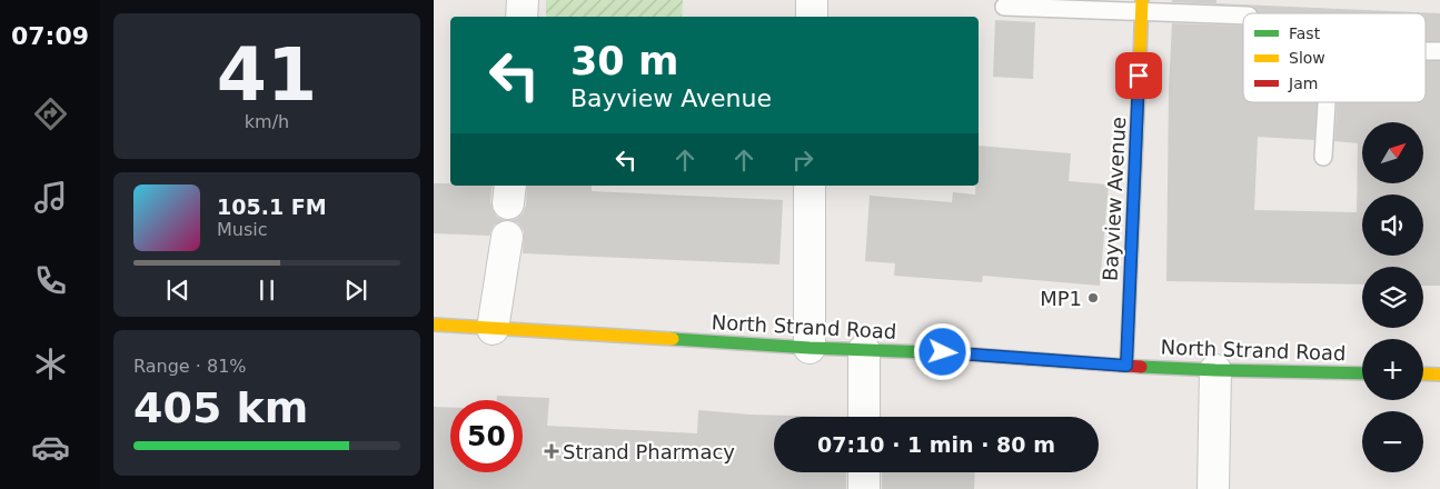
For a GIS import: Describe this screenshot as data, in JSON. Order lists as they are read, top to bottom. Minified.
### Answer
{"streets":{"main road":["Bayview Avenue","North Strand Road"]},"crossings":[["Bayview Avenue","North Strand Road"]],"places":{"other":["MP1"],"health":["Strand Pharmacy"]},"legend":["Fast","Slow","Jam"],"north":"top right","page":{"tabs":"07:09","tile":[["41","km/h"],["Range · 81%","405 km"]],"turn":["30 m","Bayview Avenue"],"map_buttons":["+","−"],"song":["105.1 FM","Music"],"limit":"50","trip":"07:10 · 1 min · 80 m"}}
